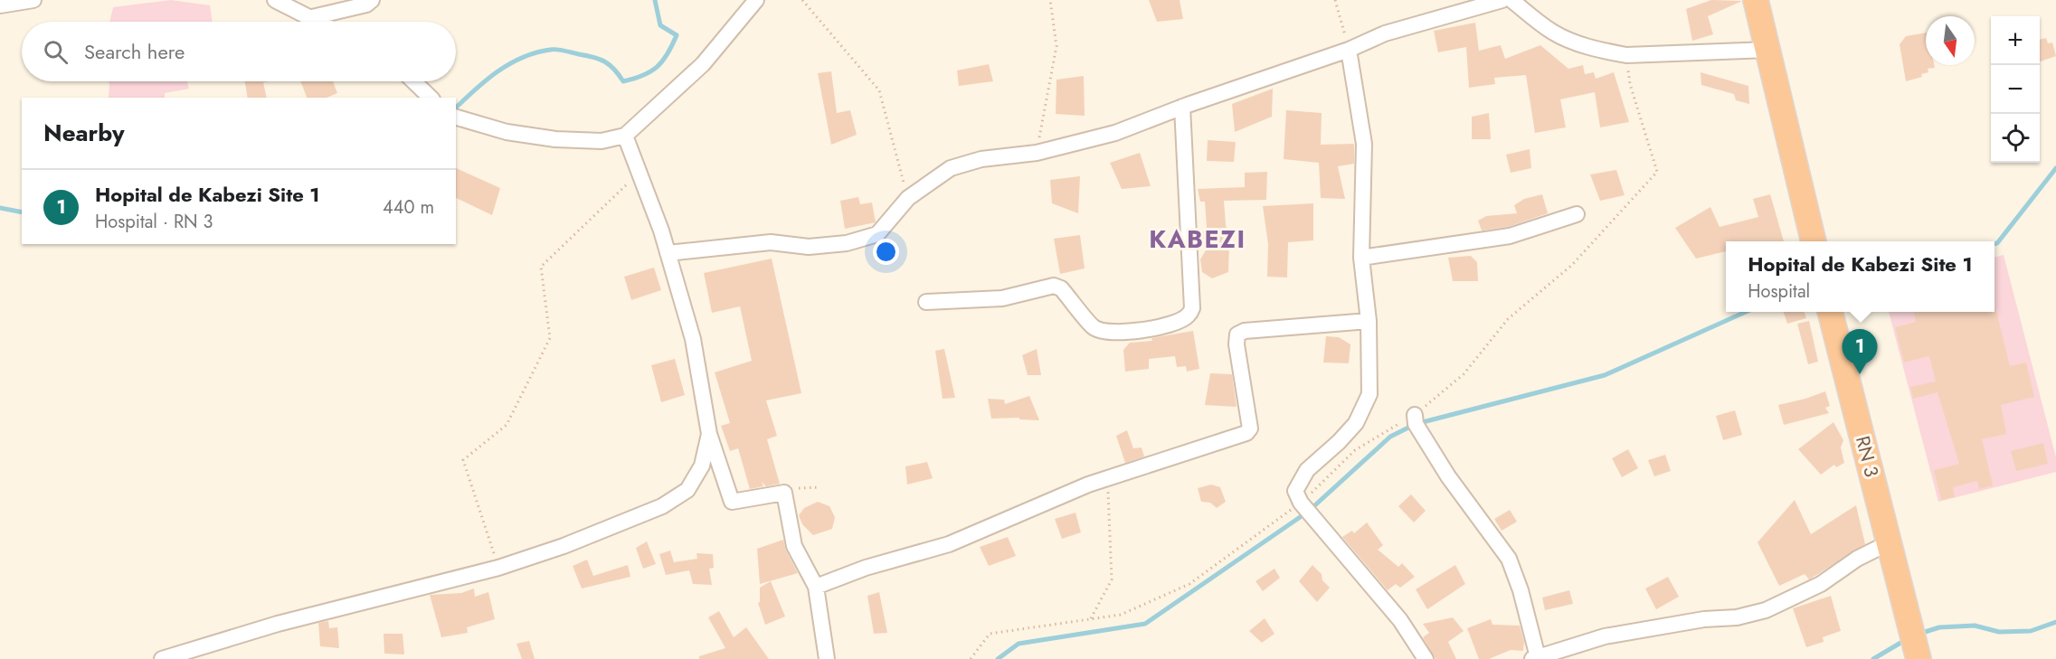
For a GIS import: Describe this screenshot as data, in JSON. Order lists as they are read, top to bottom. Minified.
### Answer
{"streets":{"highway":["RN 3"]},"districts":["KABEZI"],"north":"bottom","page":{"map_buttons":["+","−"],"search":"Search here","heading":"Nearby","list":[{"mark":"1","name":"Hopital de Kabezi Site 1","note":"Hospital · RN 3","value":"440 m"}],"popup":["Hopital de Kabezi Site 1","Hospital"],"pins":"1"}}
